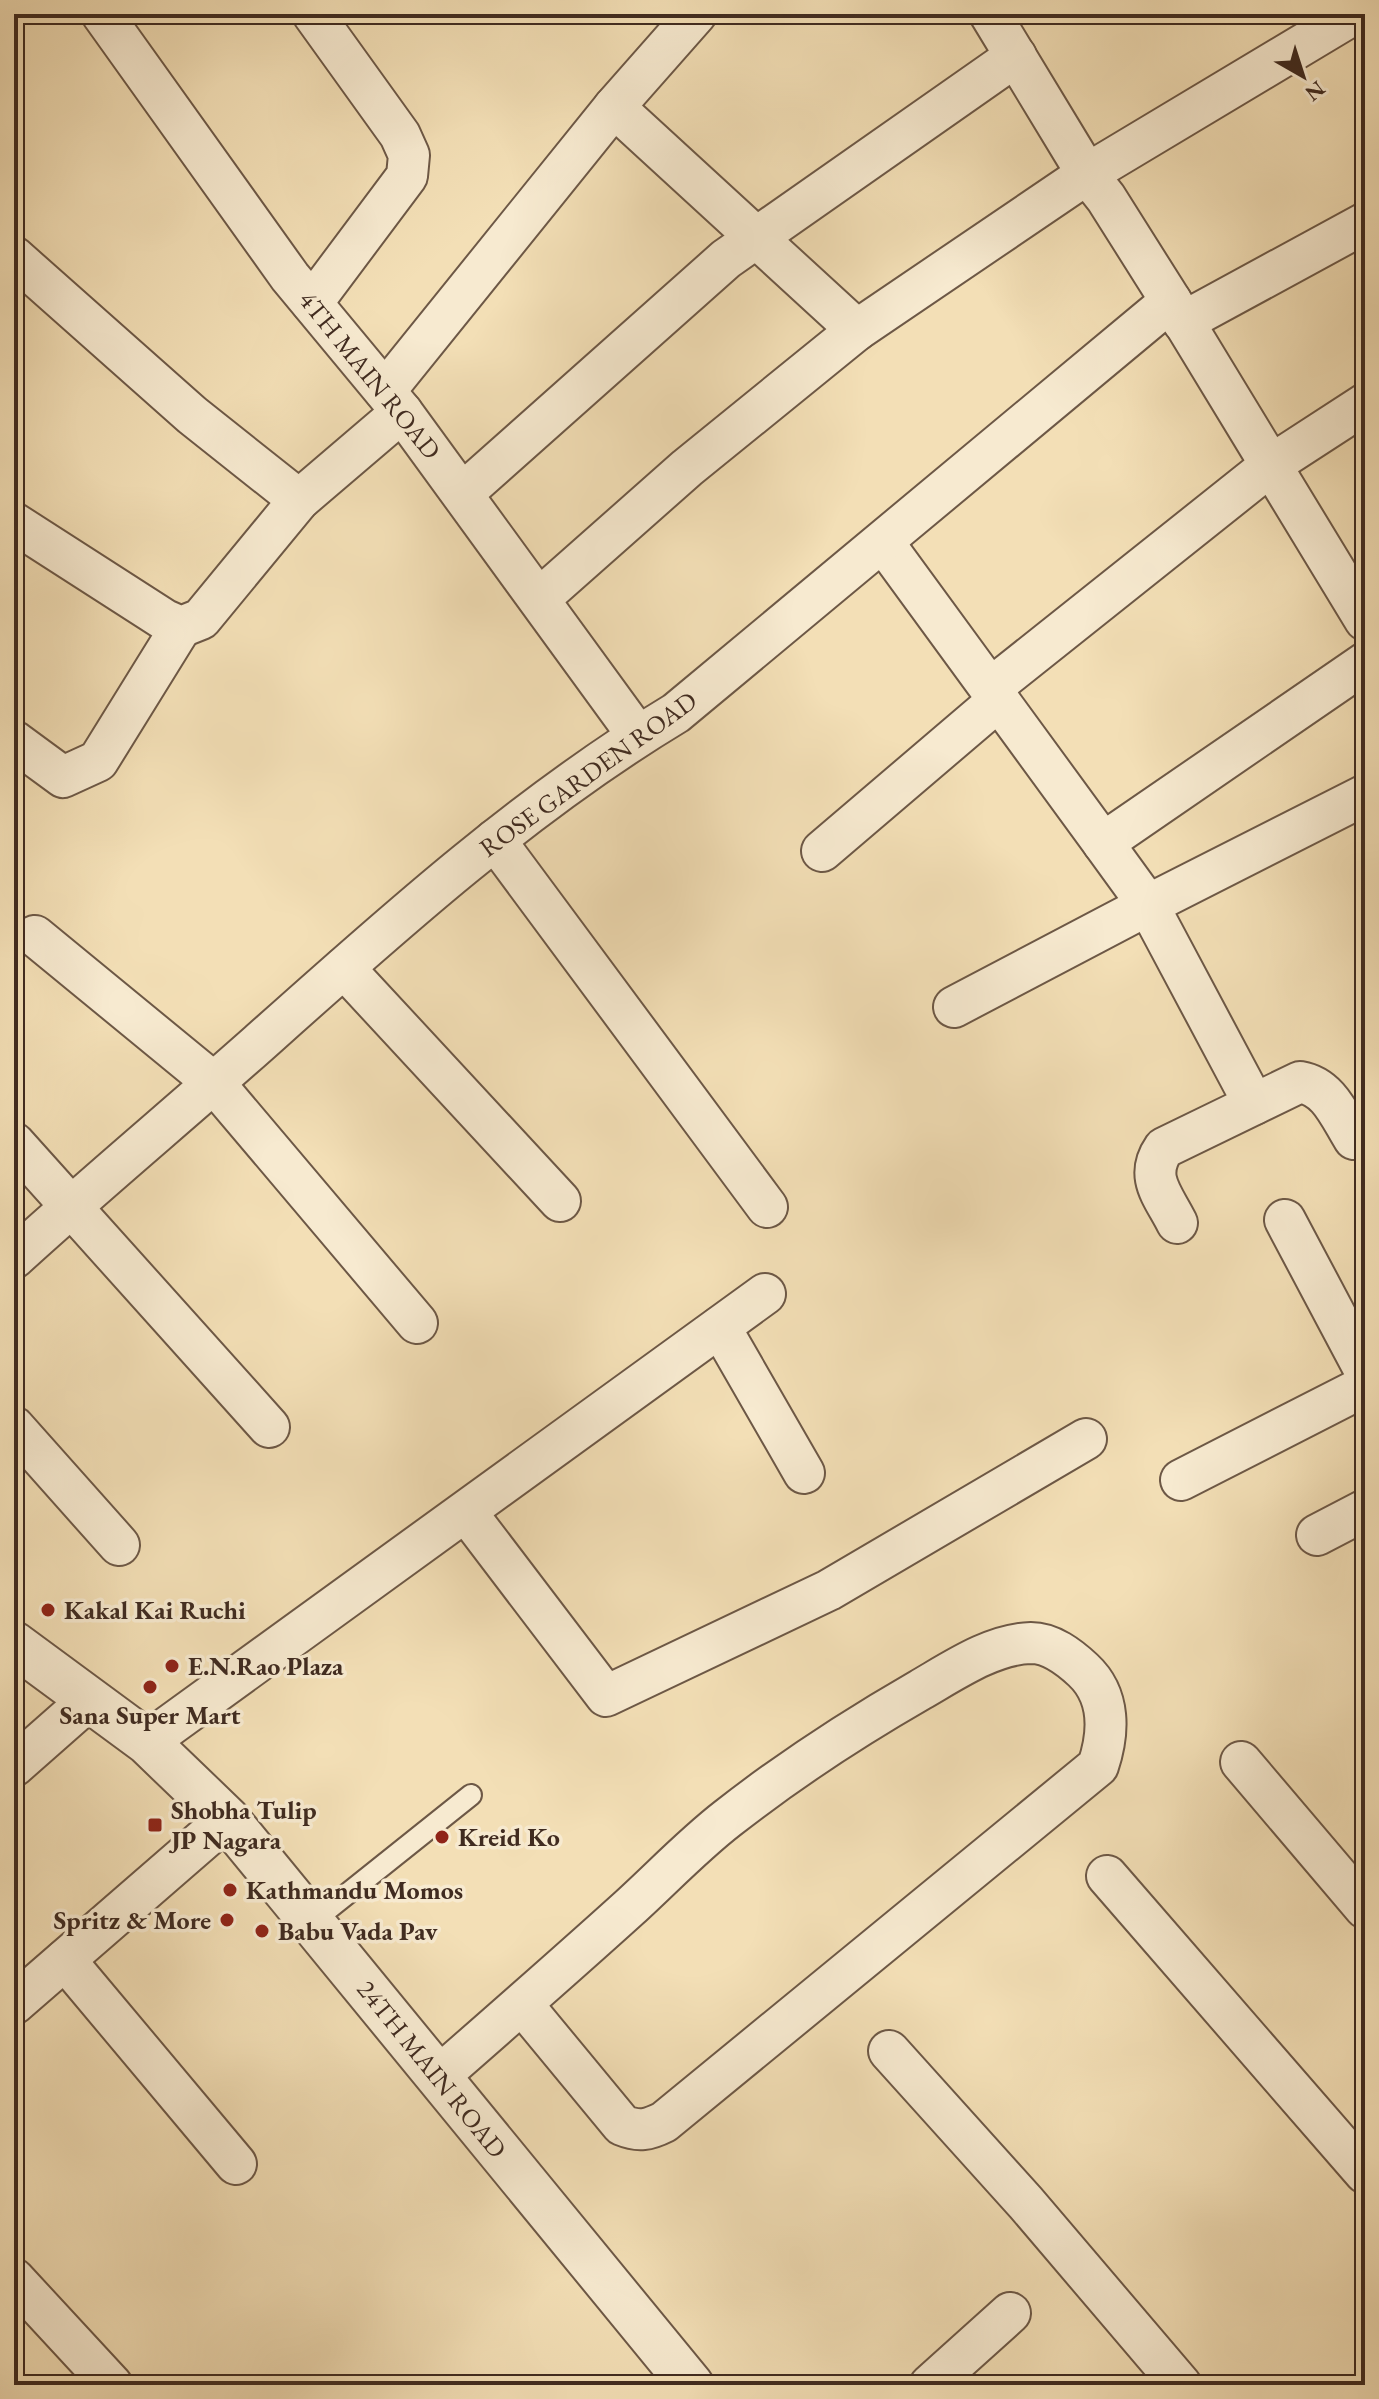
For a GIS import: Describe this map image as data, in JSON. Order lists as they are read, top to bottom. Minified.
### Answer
{"streets":{"street":["4TH MAIN ROAD","ROSE GARDEN ROAD","24TH MAIN ROAD"]},"crossings":[["4TH MAIN ROAD","ROSE GARDEN ROAD"]],"places":{"other":["Kakal Kai Ruchi","E.N.Rao Plaza","Sana Super Mart","Kreid Ko","Kathmandu Momos","Spritz & More","Babu Vada Pav"],"transit":["Shobha Tulip JP Nagara"]},"north":"bottom right"}
